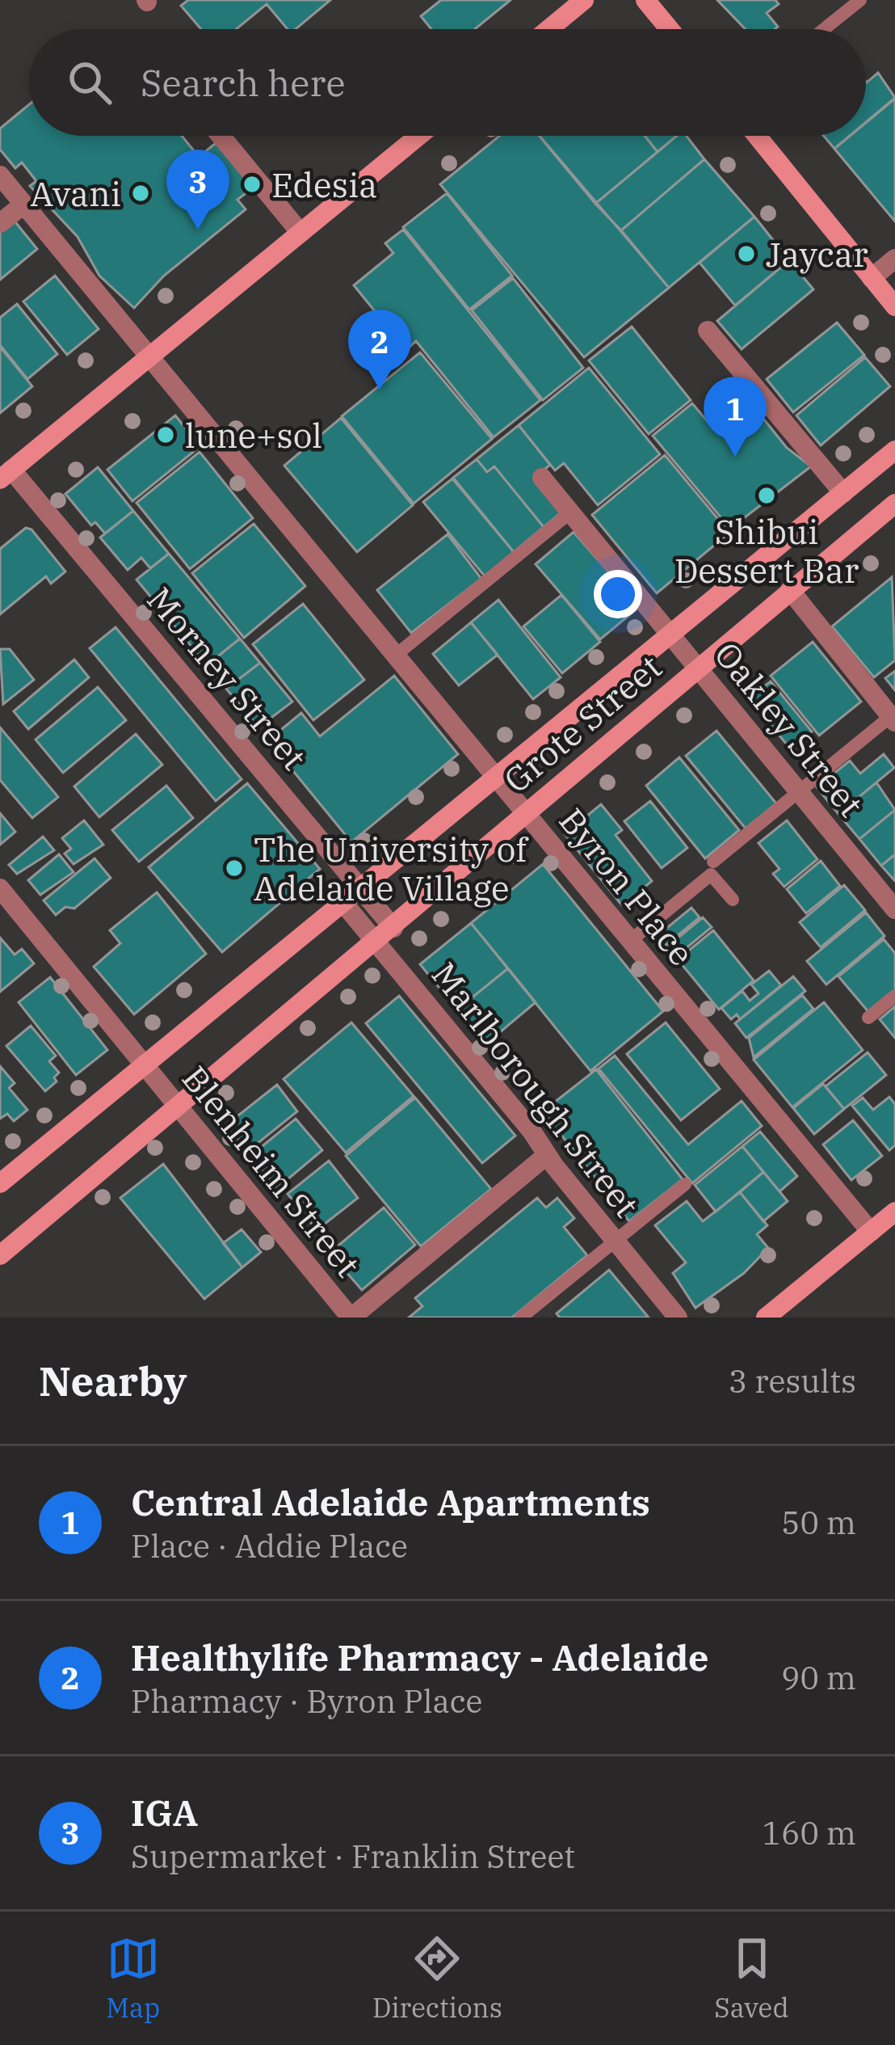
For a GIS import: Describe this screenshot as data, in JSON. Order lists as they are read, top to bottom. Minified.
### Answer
{"streets":{"main road":["Grote Street"],"street":["Morney Street","Oakley Street","Byron Place","Marlborough Street","Blenheim Street"]},"crossings":[["Morney Street","Grote Street"],["Grote Street","Oakley Street"],["Grote Street","Byron Place"],["Grote Street","Marlborough Street"],["Grote Street","Blenheim Street"]],"places":["Edesia","Avani","Jaycar","lune+sol","Shibui Dessert Bar","The University of Adelaide Village"],"page":{"search":"Search here","pins":["3","2","1"],"heading":["Nearby","3 results"],"list":[{"mark":"1","name":"Central Adelaide Apartments","note":"Place · Addie Place","value":"50 m"},{"mark":"2","name":"Healthylife Pharmacy - Adelaide","note":"Pharmacy · Byron Place","value":"90 m"},{"mark":"3","name":"IGA","note":"Supermarket · Franklin Street","value":"160 m"}],"nav":["Map","Directions","Saved"]}}
